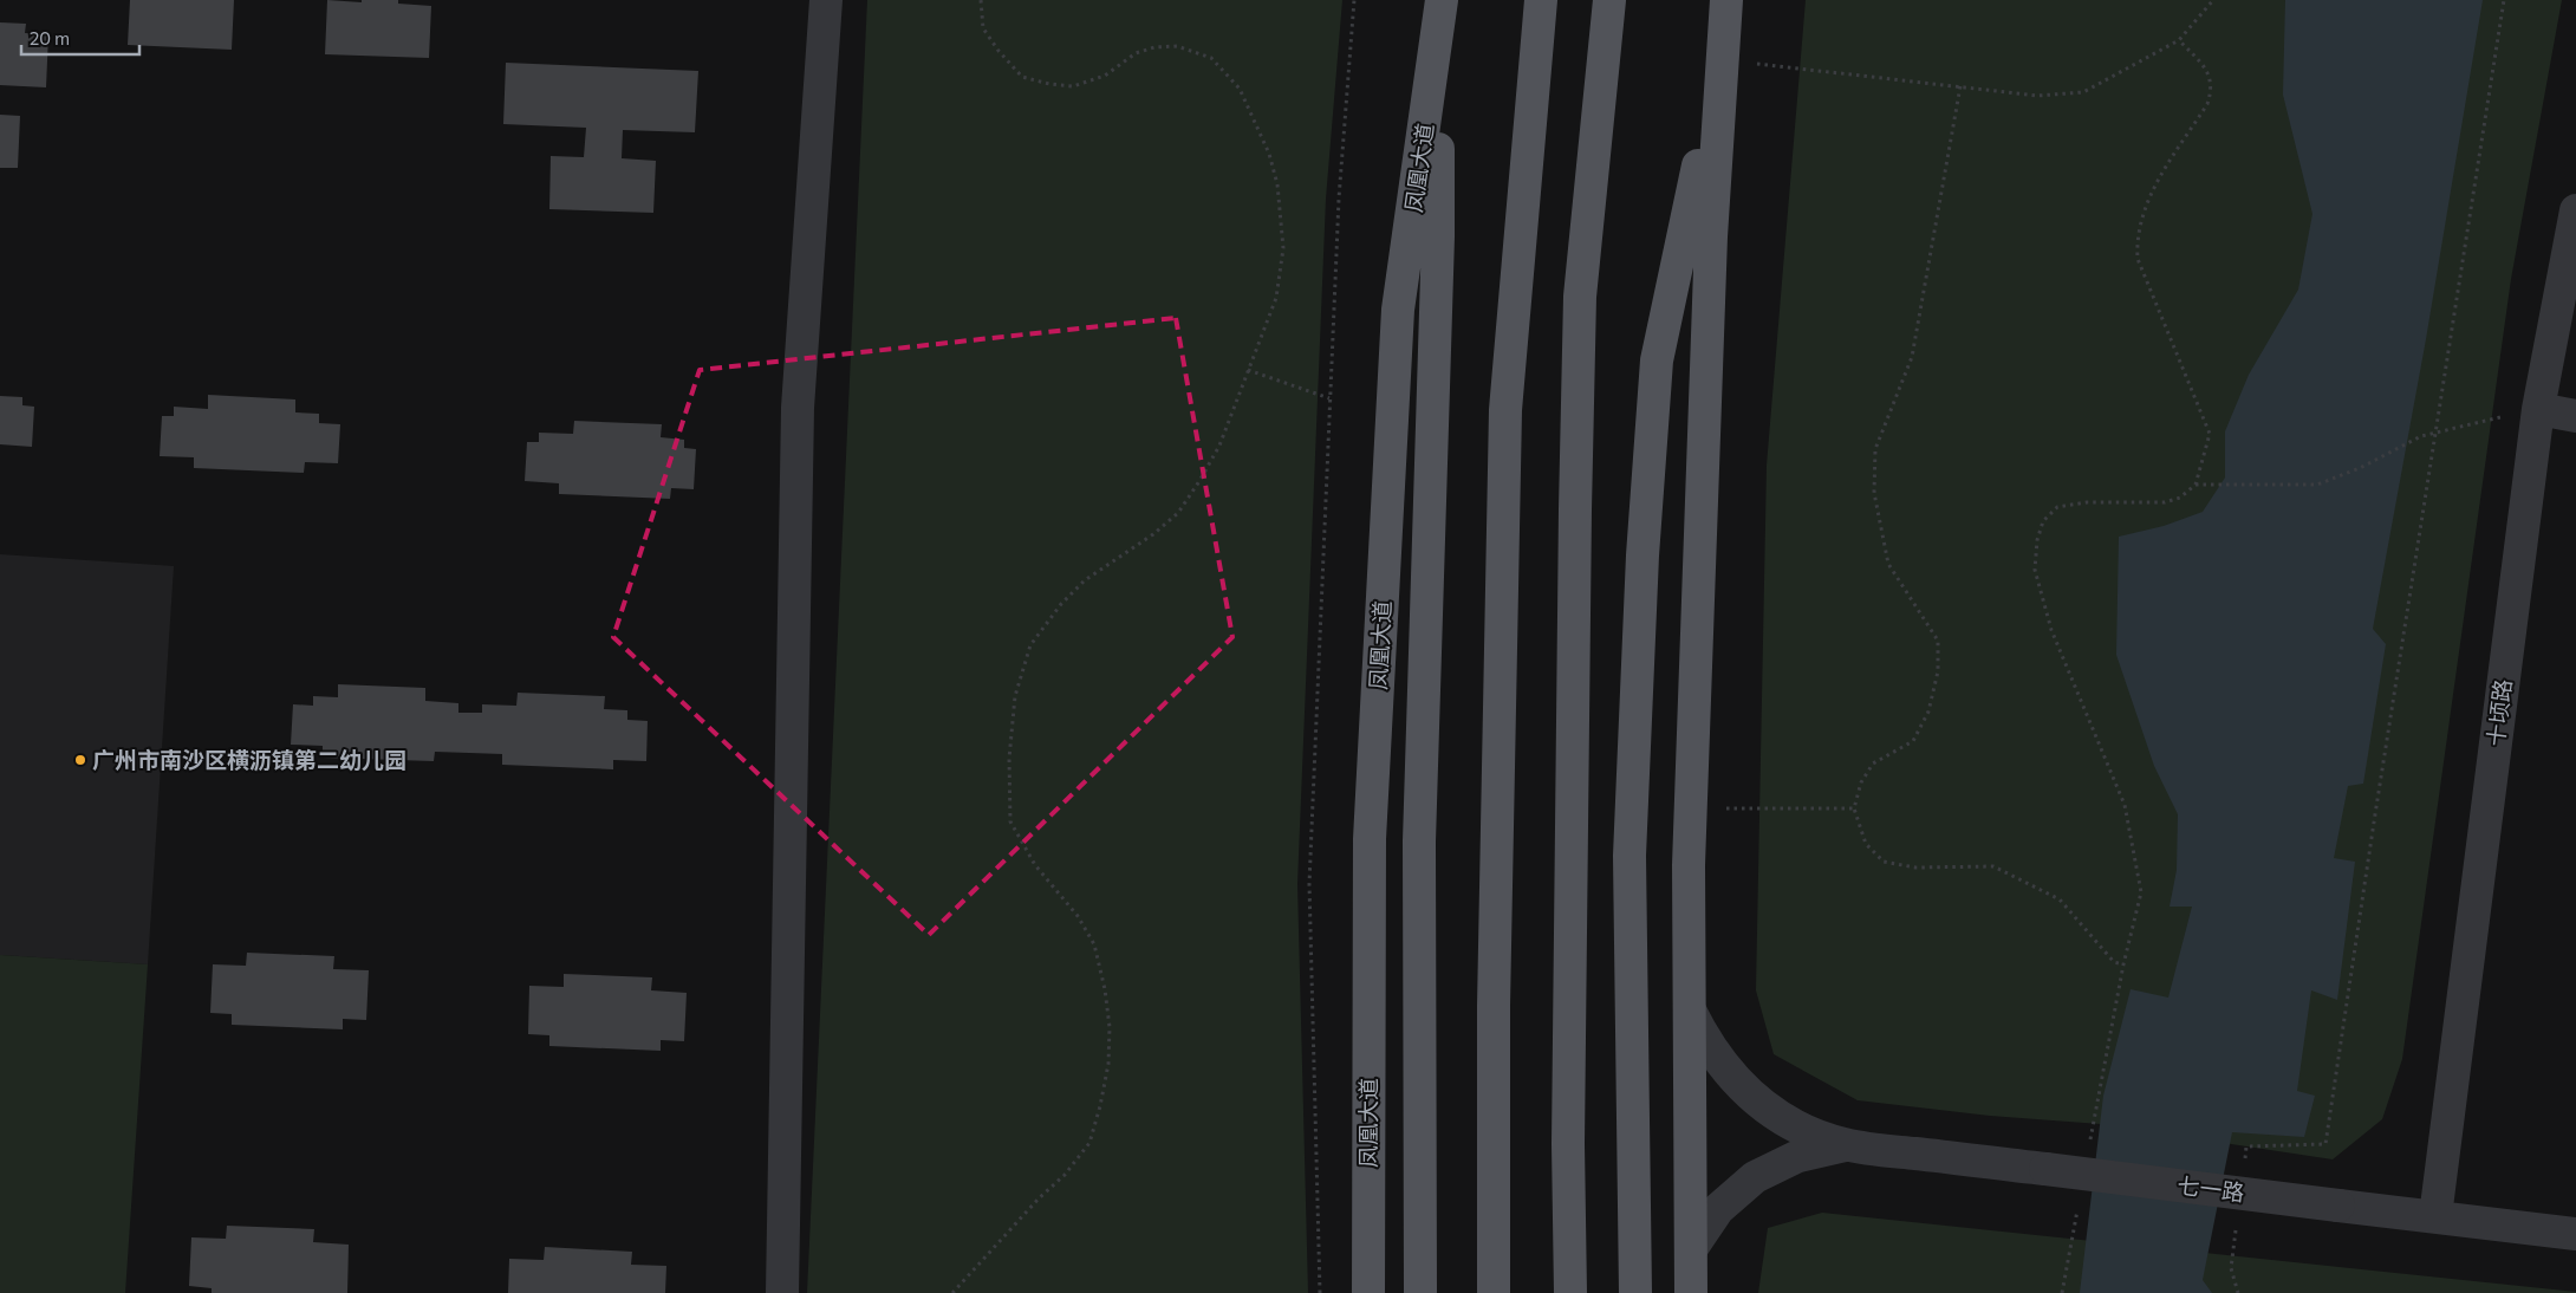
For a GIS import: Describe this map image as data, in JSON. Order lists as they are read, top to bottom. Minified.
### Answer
{"streets":{"main road":["凤凰大道"],"street":["十顷路","七一路"]},"crossings":[["十顷路","七一路"]],"places":["广州市南沙区横沥镇第二幼儿园"],"scale_bar":"20 m"}
